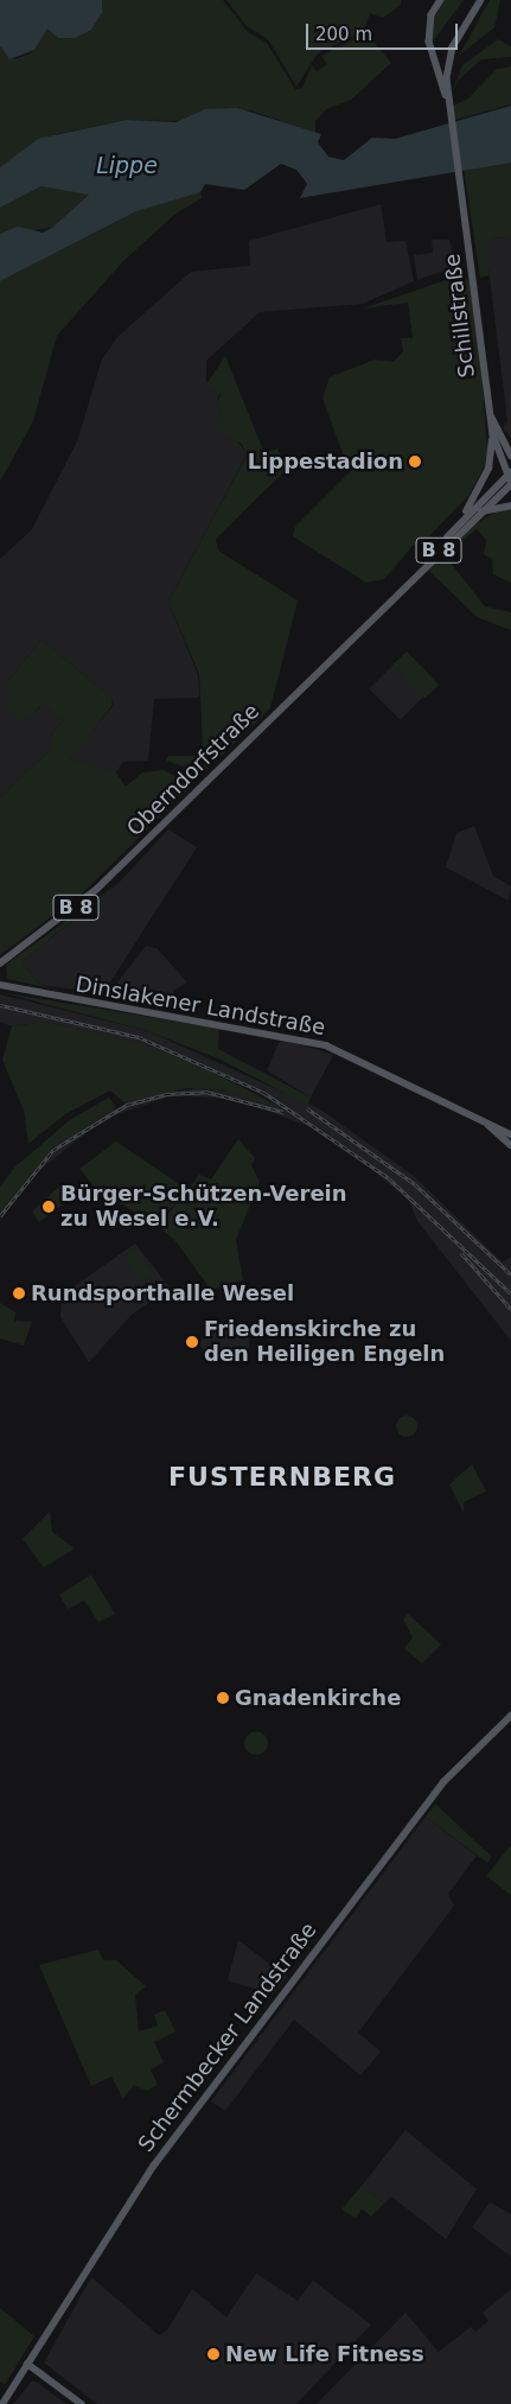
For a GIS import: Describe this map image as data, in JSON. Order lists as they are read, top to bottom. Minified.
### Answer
{"streets":{"main road":["Schillstraße","B 8","Oberndorfstraße","Dinslakener Landstraße","Schermbecker Landstraße"]},"crossings":[["Schillstraße","B 8"],["Schillstraße","Oberndorfstraße"],["B 8","Oberndorfstraße"]],"districts":["FUSTERNBERG"],"water":["Lippe"],"places":["Lippestadion","Bürger-Schützen-Verein zu Wesel e.V.","Rundsporthalle Wesel","Friedenskirche zu den Heiligen Engeln","Gnadenkirche","New Life Fitness"],"scale_bar":"200 m"}
